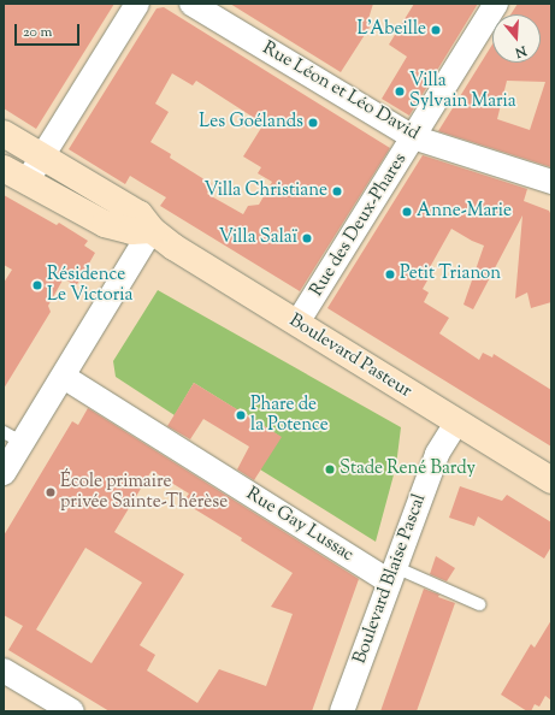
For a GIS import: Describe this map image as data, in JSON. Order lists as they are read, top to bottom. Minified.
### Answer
{"streets":{"street":["Rue Léon et Léo David","Rue des Deux-Phares","Boulevard Pasteur","Rue Gay Lussac","Boulevard Blaise Pascal"]},"crossings":[["Rue Léon et Léo David","Rue des Deux-Phares"],["Rue des Deux-Phares","Boulevard Pasteur"],["Boulevard Pasteur","Boulevard Blaise Pascal"],["Rue Gay Lussac","Boulevard Blaise Pascal"]],"places":["L'Abeille","Villa Sylvain Maria","Les Goélands","Villa Christiane","Anne-Marie","Villa Salaï","Petit Trianon","Résidence Le Victoria","Phare de la Potence","Stade René Bardy","École primaire privée Sainte-Thérèse"],"scale_bar":"20 m","north":"bottom"}
